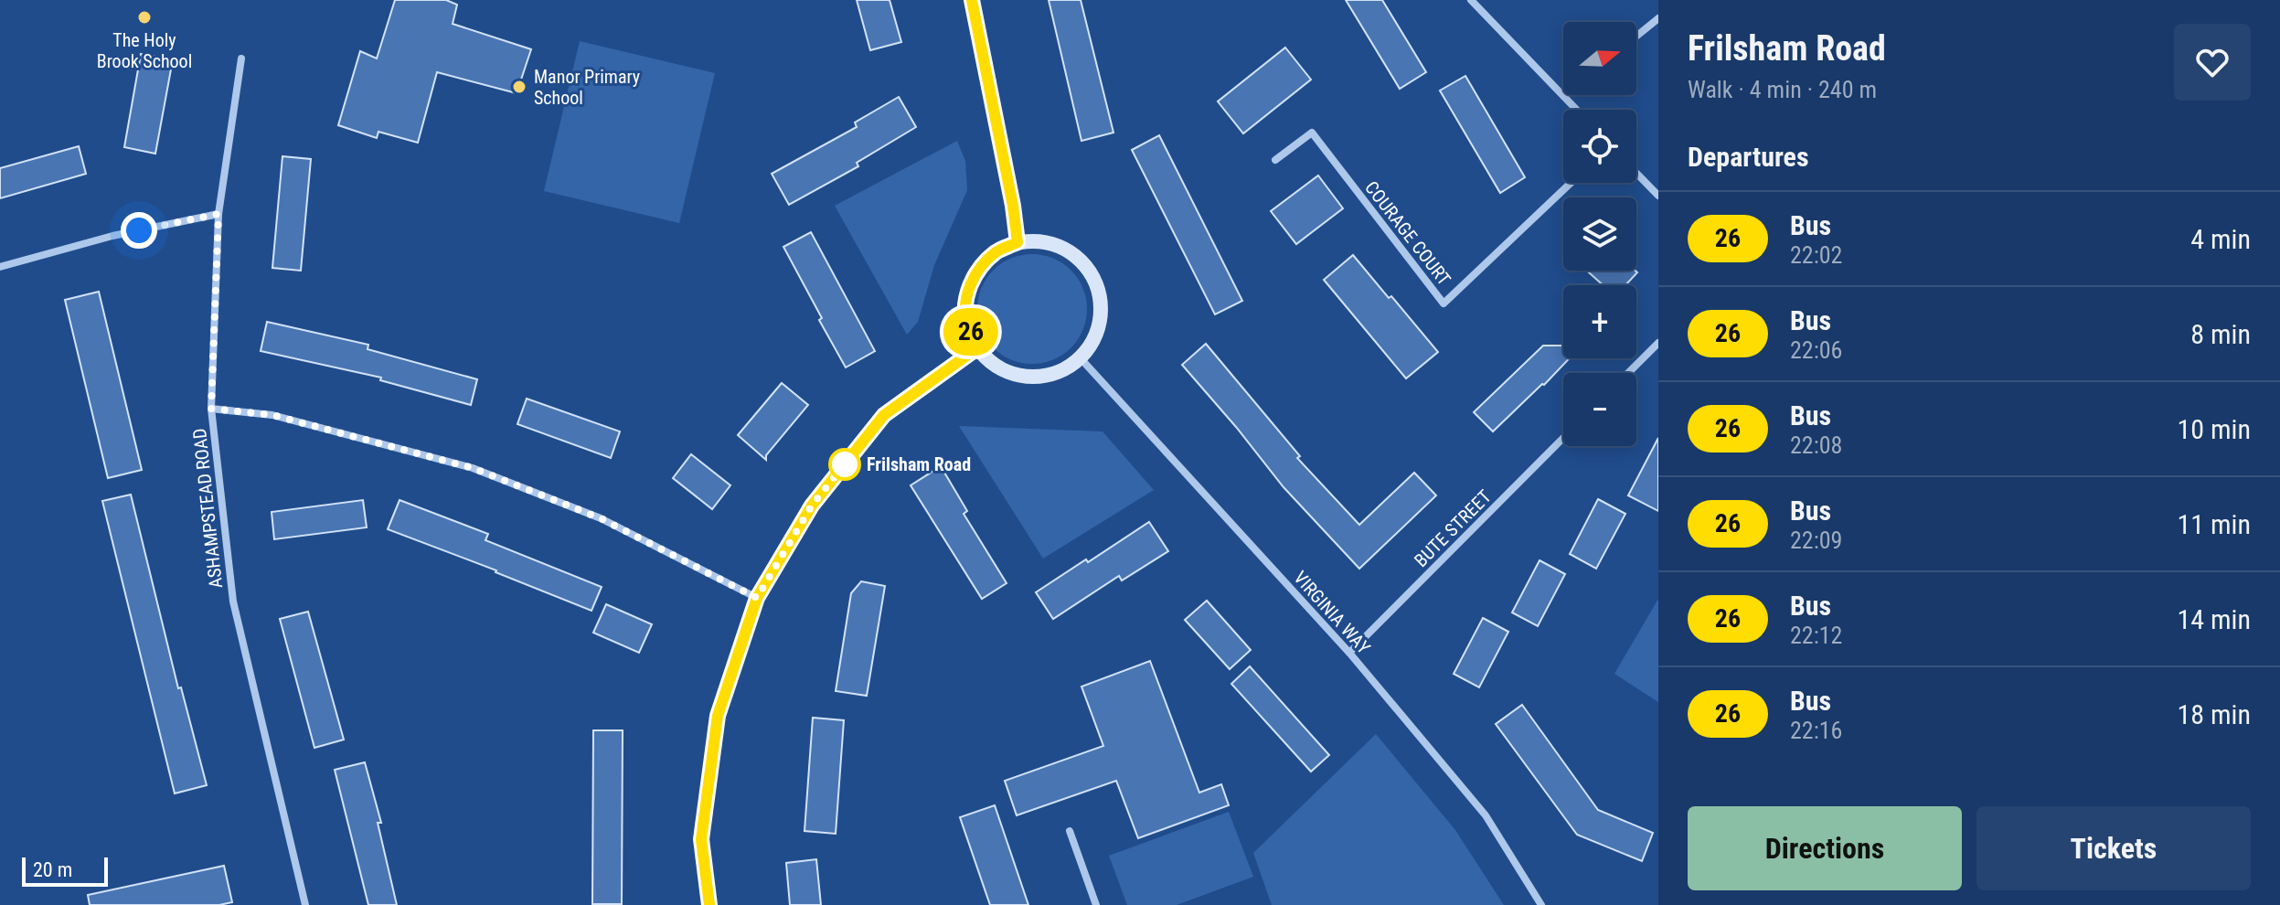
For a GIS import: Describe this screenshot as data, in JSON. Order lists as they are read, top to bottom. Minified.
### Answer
{"streets":{"street":["COURAGE COURT","ASHAMPSTEAD ROAD","BUTE STREET","VIRGINIA WAY"]},"crossings":[["BUTE STREET","VIRGINIA WAY"]],"places":["The Holy Brook School","Manor Primary School","Frilsham Road"],"lines":["bus line 26"],"scale_bar":"20 m","north":"right","page":{"on_map":"26","heading":[["Frilsham Road","Walk · 4 min · 240 m"],"Departures"],"map_buttons":["+","−"],"list":[{"mark":"26","name":"Bus","note":"22:02","value":"4 min"},{"mark":"26","name":"Bus","note":"22:06","value":"8 min"},{"mark":"26","name":"Bus","note":"22:08","value":"10 min"},{"mark":"26","name":"Bus","note":"22:09","value":"11 min"},{"mark":"26","name":"Bus","note":"22:12","value":"14 min"},{"mark":"26","name":"Bus","note":"22:16","value":"18 min"}],"buttons":["Directions","Tickets"],"scale":"20 m"}}
